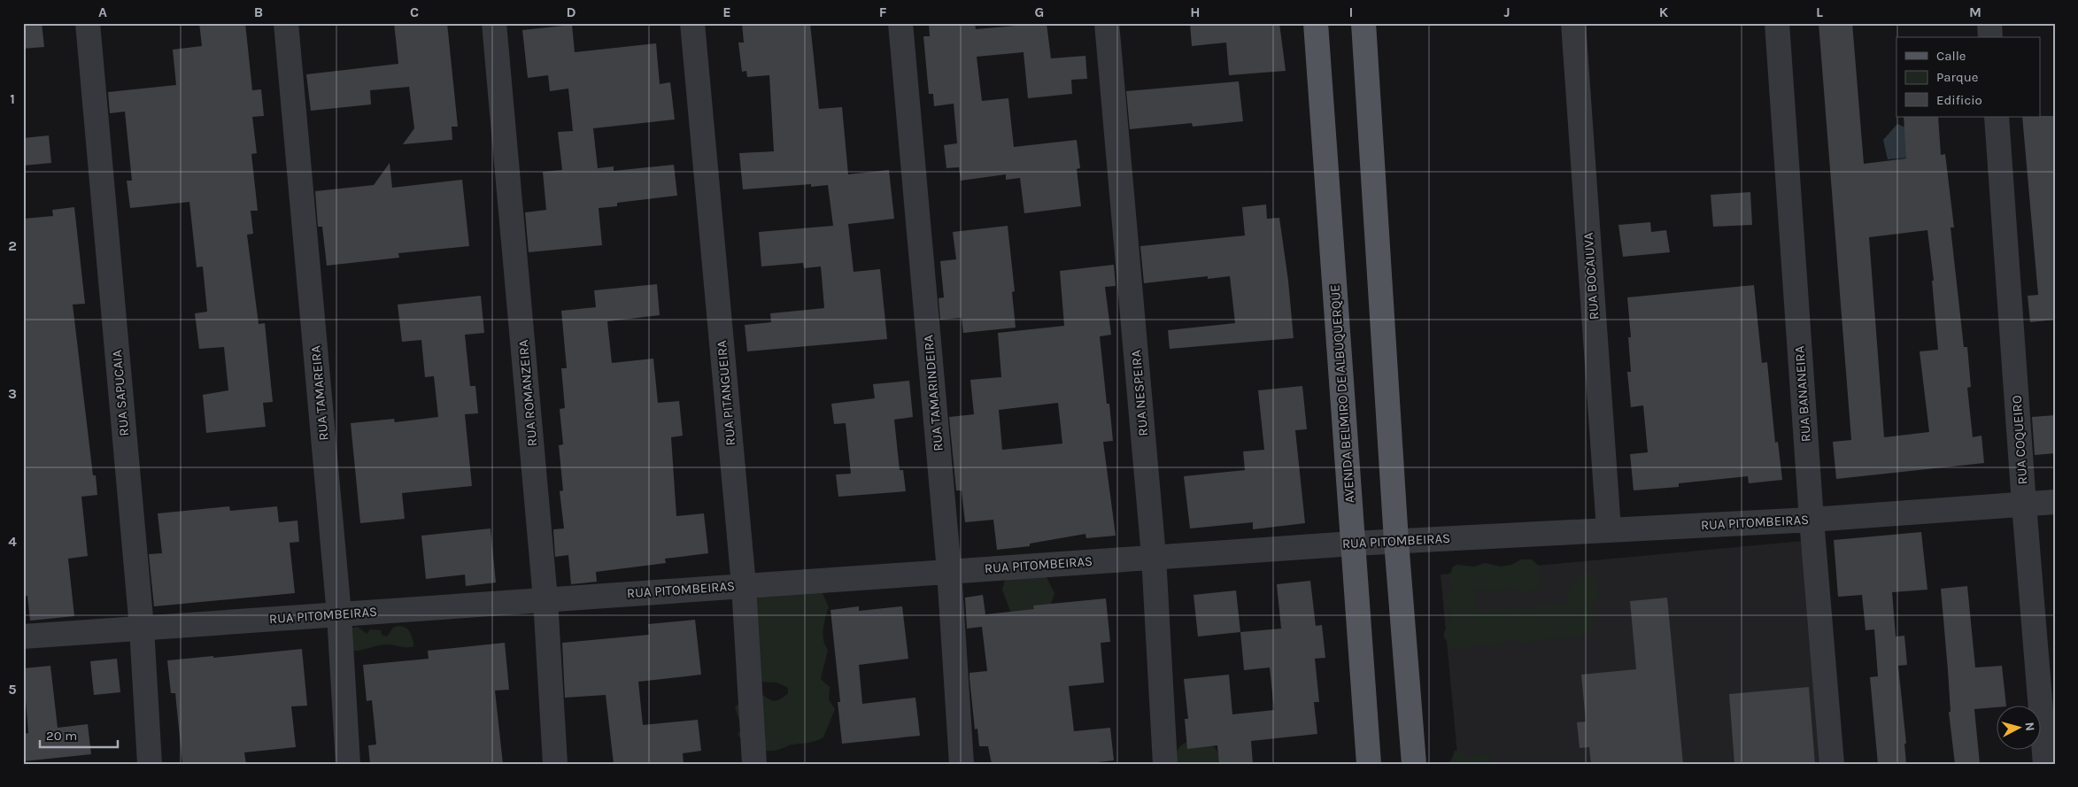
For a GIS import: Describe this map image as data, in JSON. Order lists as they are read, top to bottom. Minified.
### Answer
{"streets":{"main road":["AVENIDA BELMIRO DE ALBUQUERQUE"],"street":["RUA BOCAIUVA","RUA SAPUCAIA","RUA TAMAREIRA","RUA ROMANZEIRA","RUA PITANGUEIRA","RUA TAMARINDEIRA","RUA NESPEIRA","RUA BANANEIRA","RUA COQUEIRO","RUA PITOMBEIRAS"]},"crossings":[["RUA BOCAIUVA","RUA PITOMBEIRAS"],["RUA SAPUCAIA","RUA PITOMBEIRAS"],["RUA TAMAREIRA","RUA PITOMBEIRAS"],["RUA ROMANZEIRA","RUA PITOMBEIRAS"],["RUA PITANGUEIRA","RUA PITOMBEIRAS"],["RUA TAMARINDEIRA","RUA PITOMBEIRAS"],["RUA NESPEIRA","RUA PITOMBEIRAS"],["AVENIDA BELMIRO DE ALBUQUERQUE","RUA PITOMBEIRAS"],["RUA BANANEIRA","RUA PITOMBEIRAS"],["RUA COQUEIRO","RUA PITOMBEIRAS"]],"legend":["Calle","Parque","Edificio"],"scale_bar":"20 m","north":"right","grid":{"columns":["A","B","C","D","E","F","G","H","I","J","K","L","M"],"rows":["1","2","3","4","5"]}}
